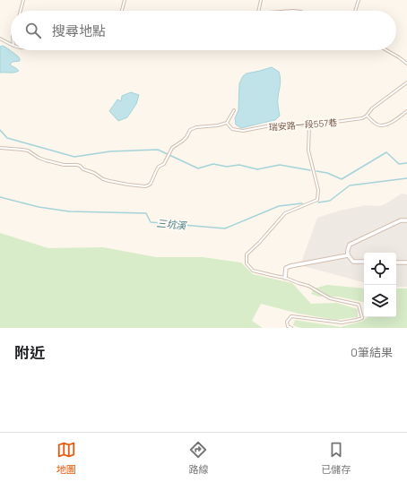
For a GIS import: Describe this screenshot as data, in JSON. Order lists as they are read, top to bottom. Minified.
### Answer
{"streets":{"lane":["瑞安路一段557巷"]},"water":["三坑溪"],"page":{"search":"搜尋地點","heading":["附近","0筆結果"],"nav":["地圖","路線","已儲存"]}}
